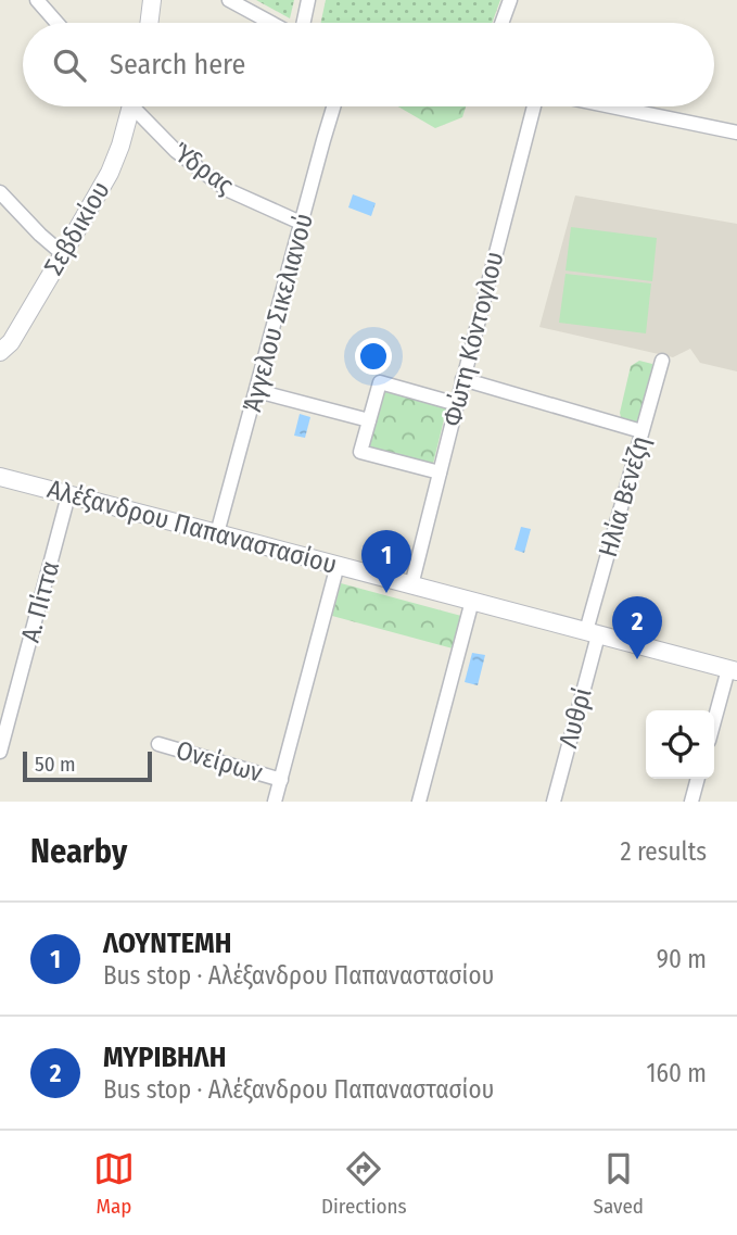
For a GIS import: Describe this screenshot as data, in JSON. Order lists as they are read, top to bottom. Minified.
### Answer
{"streets":{"street":["Ύδρας","Σεβδικίου","Άγγελου Σικελιανού","Φώτη Κόντογλου","Ηλία Βενέζη","Αλέξανδρου Παπαναστασίου","Α. Πίττα","Λυθρί","Ονείρων"]},"crossings":[["Ύδρας","Άγγελου Σικελιανού"],["Άγγελου Σικελιανού","Αλέξανδρου Παπαναστασίου"],["Φώτη Κόντογλου","Αλέξανδρου Παπαναστασίου"],["Ηλία Βενέζη","Αλέξανδρου Παπαναστασίου"],["Ηλία Βενέζη","Λυθρί"],["Αλέξανδρου Παπαναστασίου","Α. Πίττα"],["Αλέξανδρου Παπαναστασίου","Λυθρί"]],"scale_bar":"50 m","page":{"search":"Search here","pins":["1","2"],"scale":"50 m","heading":["Nearby","2 results"],"list":[{"mark":"1","name":"ΛΟΥΝΤΕΜΗ","note":"Bus stop · Αλέξανδρου Παπαναστασίου","value":"90 m"},{"mark":"2","name":"ΜΥΡΙΒΗΛΗ","note":"Bus stop · Αλέξανδρου Παπαναστασίου","value":"160 m"}],"nav":["Map","Directions","Saved"]}}
